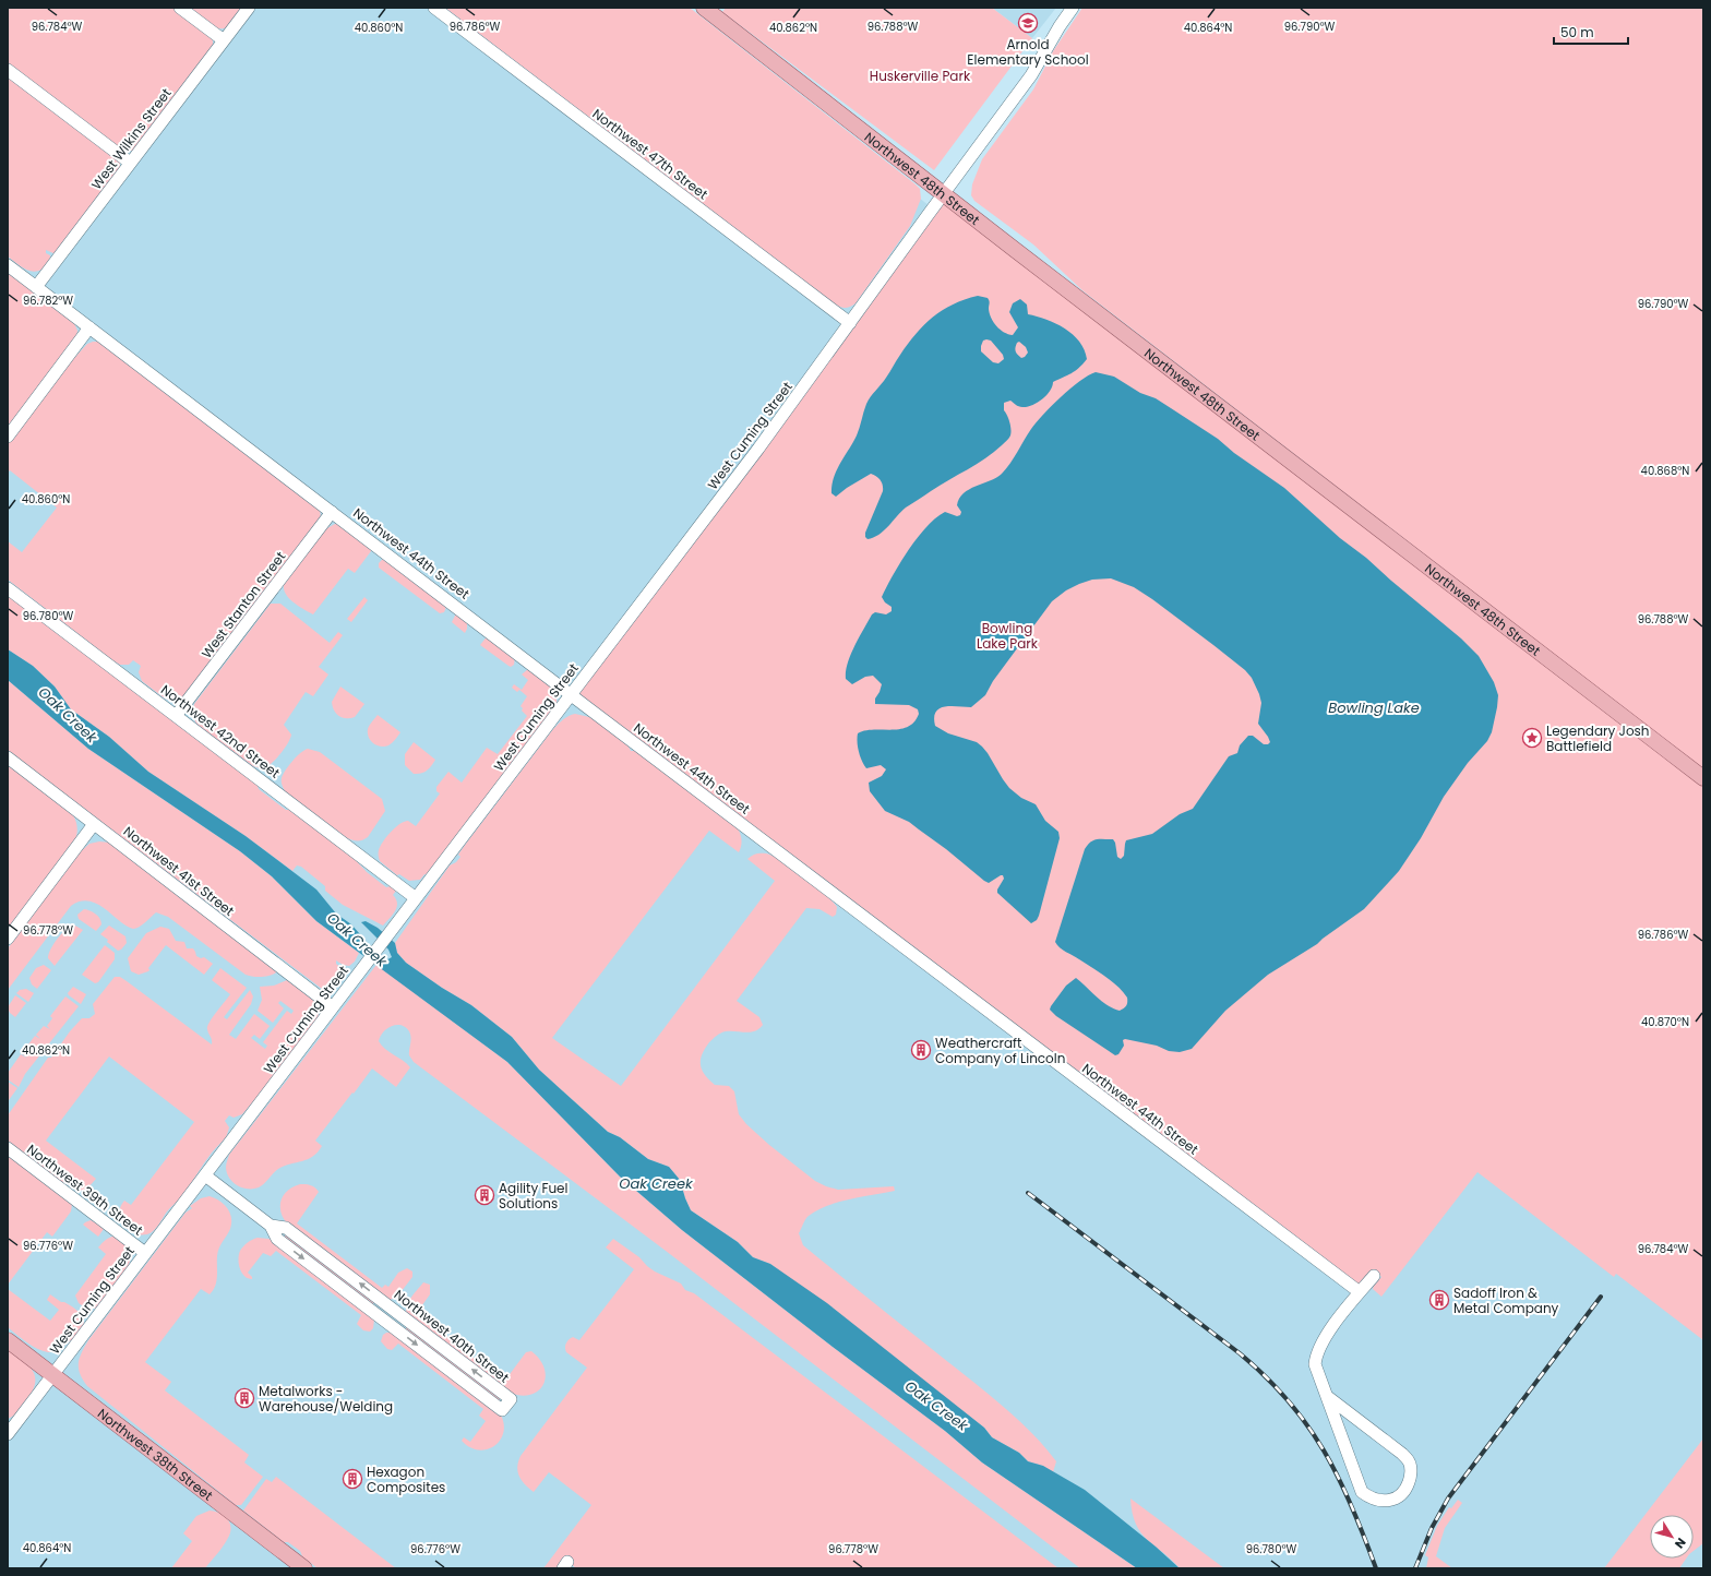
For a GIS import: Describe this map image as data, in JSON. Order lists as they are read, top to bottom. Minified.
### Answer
{"streets":{"main road":["Northwest 48th Street","Northwest 38th Street"],"street":["West Wilkins Street","Northwest 47th Street","West Cuming Street","Northwest 44th Street","West Stanton Street","Northwest 42nd Street","Northwest 41st Street","Northwest 39th Street","Northwest 40th Street"]},"crossings":[["West Wilkins Street","Northwest 44th Street"],["Northwest 47th Street","West Cuming Street"],["Northwest 48th Street","West Cuming Street"],["West Cuming Street","Northwest 44th Street"],["West Cuming Street","Northwest 42nd Street"],["West Cuming Street","Northwest 41st Street"],["West Cuming Street","Northwest 39th Street"],["West Cuming Street","Northwest 40th Street"],["West Cuming Street","Northwest 38th Street"],["Northwest 44th Street","West Stanton Street"],["West Stanton Street","Northwest 42nd Street"]],"water":["Bowling Lake","Oak Creek"],"parks":["Huskerville Park","Bowling Lake Park"],"places":{"school or university":["Arnold Elementary School"],"place":["Legendary Josh Battlefield"],"building":["Weathercraft Company of Lincoln","Agility Fuel Solutions","Sadoff Iron & Metal Company","Metalworks - Warehouse/Welding","Hexagon Composites"]},"scale_bar":"50 m","north":"bottom right","coordinates":["96.784°W","96.786°W","96.788°W","96.790°W","40.860°N","40.862°N","40.864°N","96.782°W","40.868°N","96.780°W","96.778°W","40.870°N","96.776°W"]}
